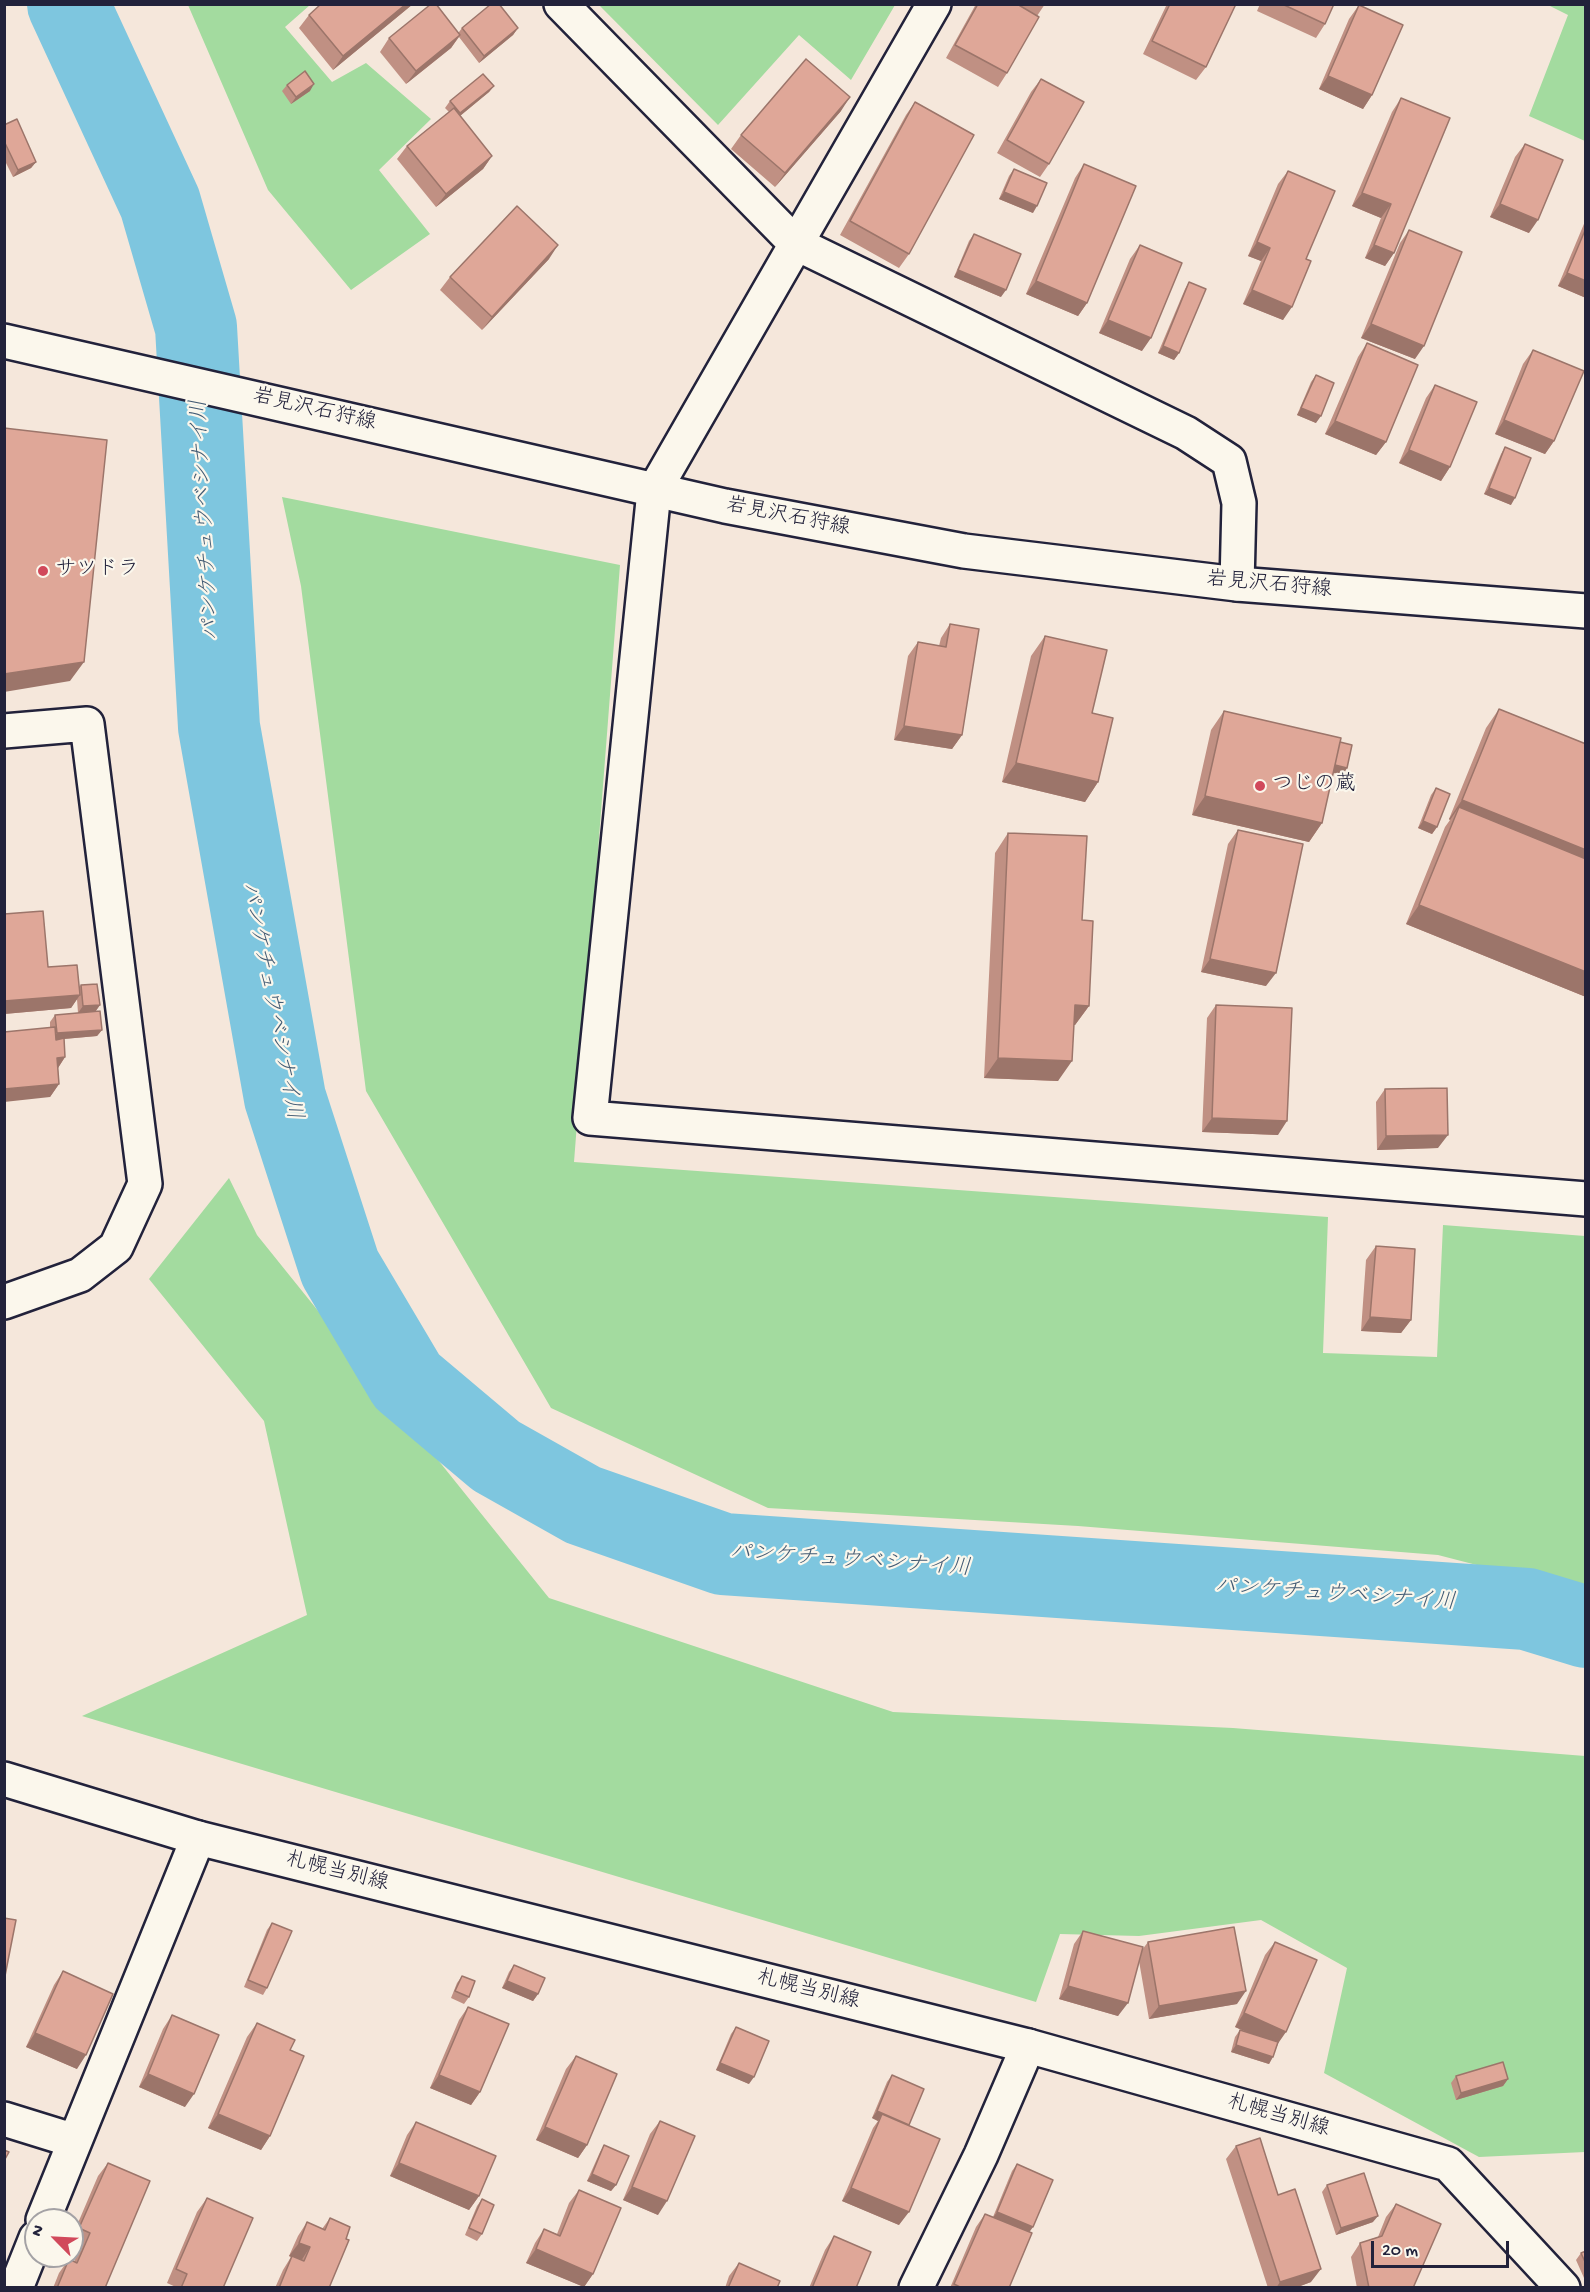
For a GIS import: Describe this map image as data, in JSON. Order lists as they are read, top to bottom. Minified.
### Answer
{"streets":{"street":["岩見沢石狩線","札幌当別線"]},"water":["パンケチュウベシナイ川"],"places":["サツドラ","つじの蔵"],"scale_bar":"20 m","north":"top left"}
